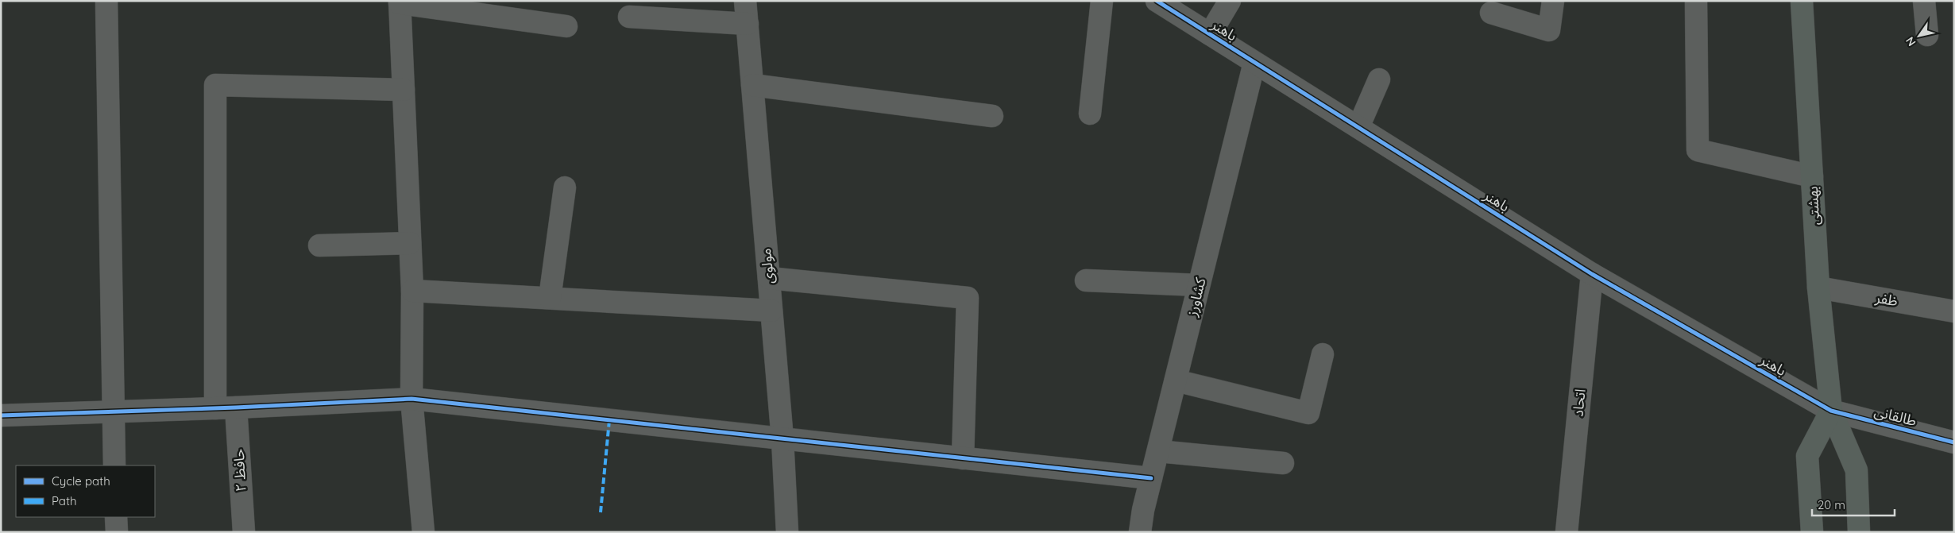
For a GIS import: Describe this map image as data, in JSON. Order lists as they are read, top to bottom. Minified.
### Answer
{"streets":{"main road":["بهشتی"],"street":["باهنر","مولوی","کشاورز","ظفر","اتحاد","طالقانی","حافظ ۲"]},"crossings":[["باهنر","بهشتی"],["باهنر","کشاورز"],["باهنر","اتحاد"],["باهنر","طالقانی"],["بهشتی","ظفر"],["بهشتی","طالقانی"]],"legend":["Cycle path","Path"],"scale_bar":"20 m","north":"bottom left"}
